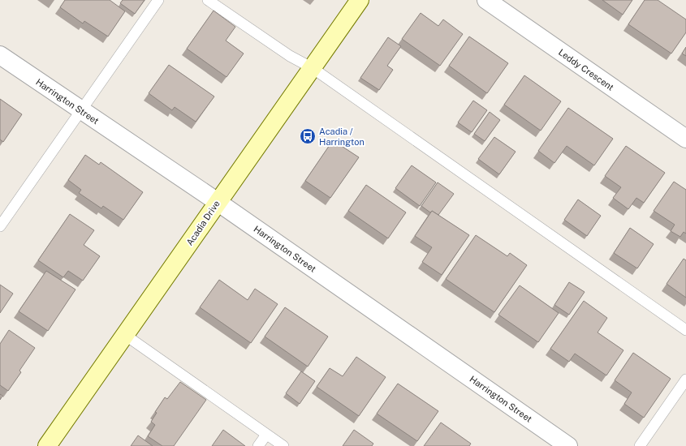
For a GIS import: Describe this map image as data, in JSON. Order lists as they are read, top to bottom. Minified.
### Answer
{"streets":{"street":["Leddy Crescent","Harrington Street","Acadia Drive"]},"crossings":[["Harrington Street","Acadia Drive"]],"places":{"bus stop":["Acadia / Harrington"]}}
